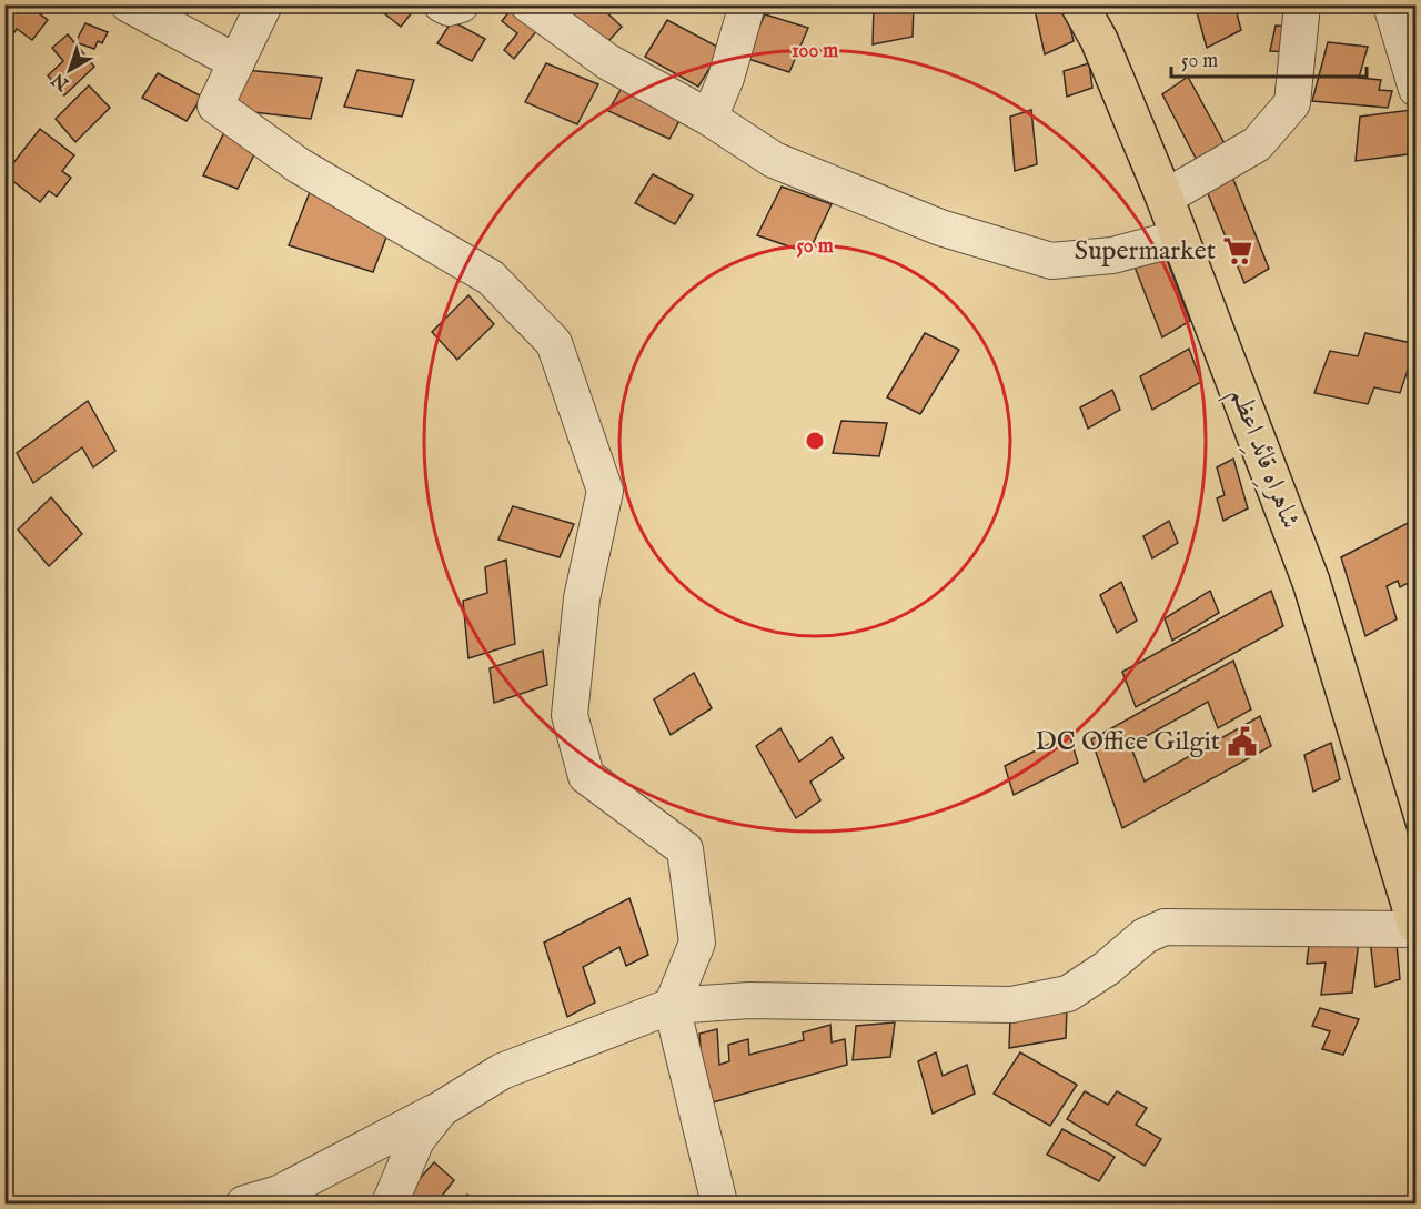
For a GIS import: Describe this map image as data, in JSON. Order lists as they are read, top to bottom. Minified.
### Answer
{"streets":{"highway":["شاہراہِ قائدِ اعظم"]},"places":{"supermarket":["Supermarket"],"public building":["DC Office Gilgit"]},"scale_bar":"50 m","north":"bottom left","rings":["100 m","50 m"]}
